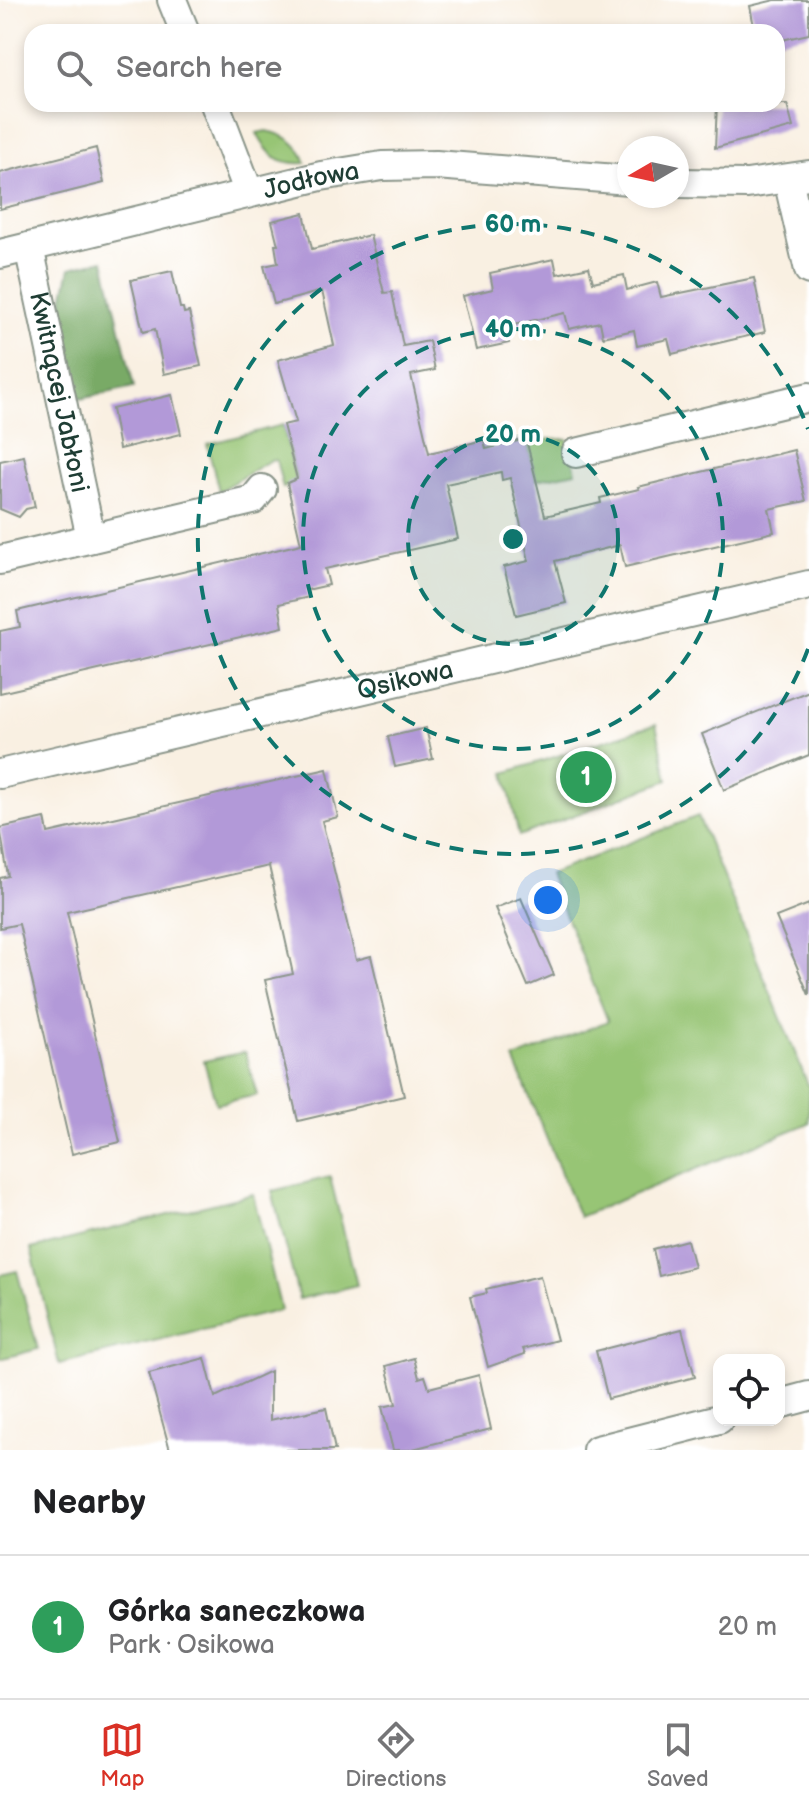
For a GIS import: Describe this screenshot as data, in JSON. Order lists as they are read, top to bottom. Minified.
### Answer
{"streets":{"street":["Jodłowa","Kwitnącej Jabłoni","Osikowa"]},"crossings":[["Jodłowa","Kwitnącej Jabłoni"]],"north":"left","page":{"search":"Search here","pins":"1","heading":"Nearby","list":[{"mark":"1","name":"Górka saneczkowa","note":"Park · Osikowa","value":"20 m"}],"nav":["Map","Directions","Saved"]},"rings":["60 m","40 m","20 m"]}
